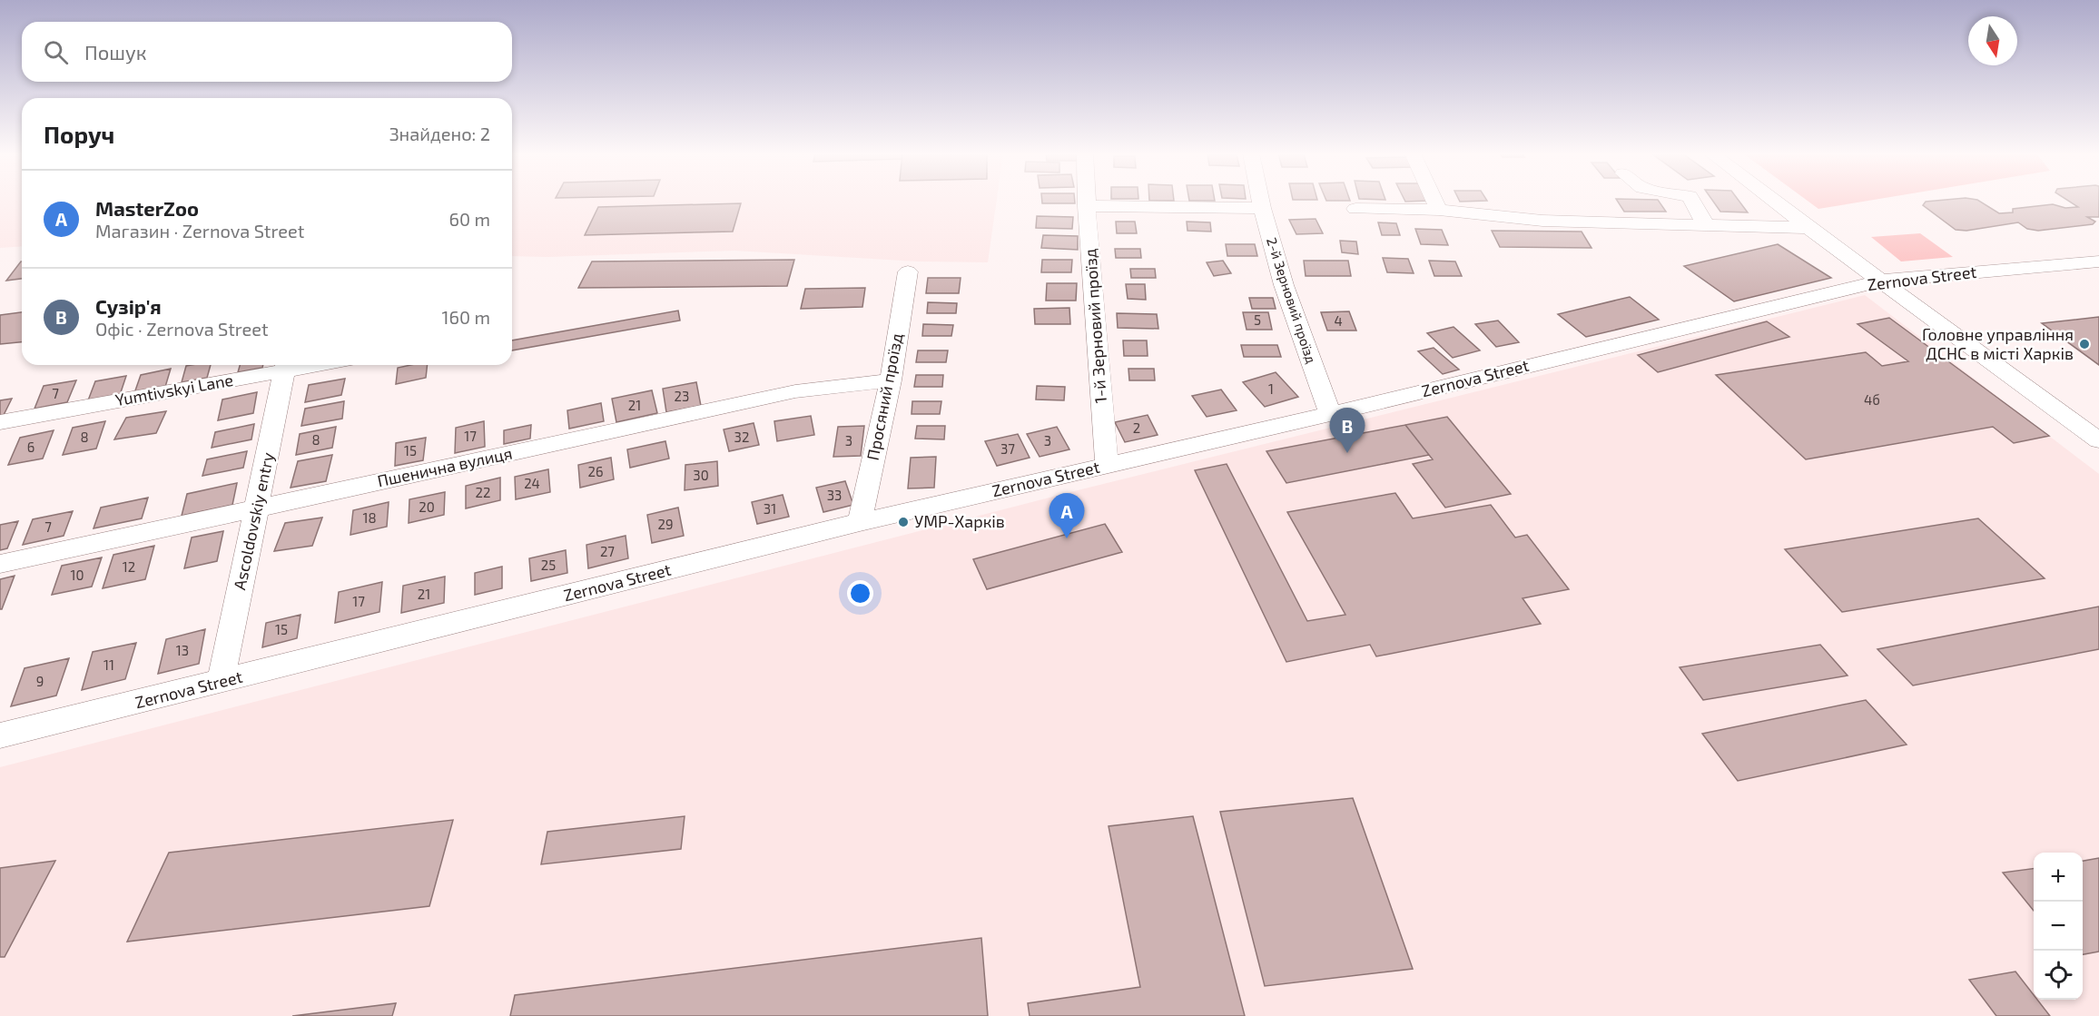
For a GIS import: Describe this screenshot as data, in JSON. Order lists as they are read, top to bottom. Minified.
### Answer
{"streets":{"street":["Zernova Street","2-й Зерновий проїзд","1-й Зерновий проїзд","Yumtivskyi Lane","Просяний проїзд","Пшенична вулиця","Ascoldovskiy entry"]},"crossings":[["Zernova Street","2-й Зерновий проїзд"],["Zernova Street","1-й Зерновий проїзд"],["Zernova Street","Просяний проїзд"],["Zernova Street","Ascoldovskiy entry"],["Yumtivskyi Lane","Ascoldovskiy entry"],["Просяний проїзд","Пшенична вулиця"],["Пшенична вулиця","Ascoldovskiy entry"]],"places":["Головне управління ДСНС в місті Харків","УМР-Харків"],"house_numbers":["5","4","1","7","23","4б","21","2","17","8","32","8","3","3","6","37","15","26","30","24","22","33","20","31","18","29","7","27","25","12","10","21","17","15","13","11","9"],"north":"bottom","page":{"search":"Пошук","heading":["Поруч","Знайдено: 2"],"list":[{"mark":"A","name":"MasterZoo","note":"Магазин · Zernova Street","value":"60 m"},{"mark":"B","name":"Сузір'я","note":"Офіс · Zernova Street","value":"160 m"}],"pins":["B","A"],"map_buttons":["+","−"]}}
